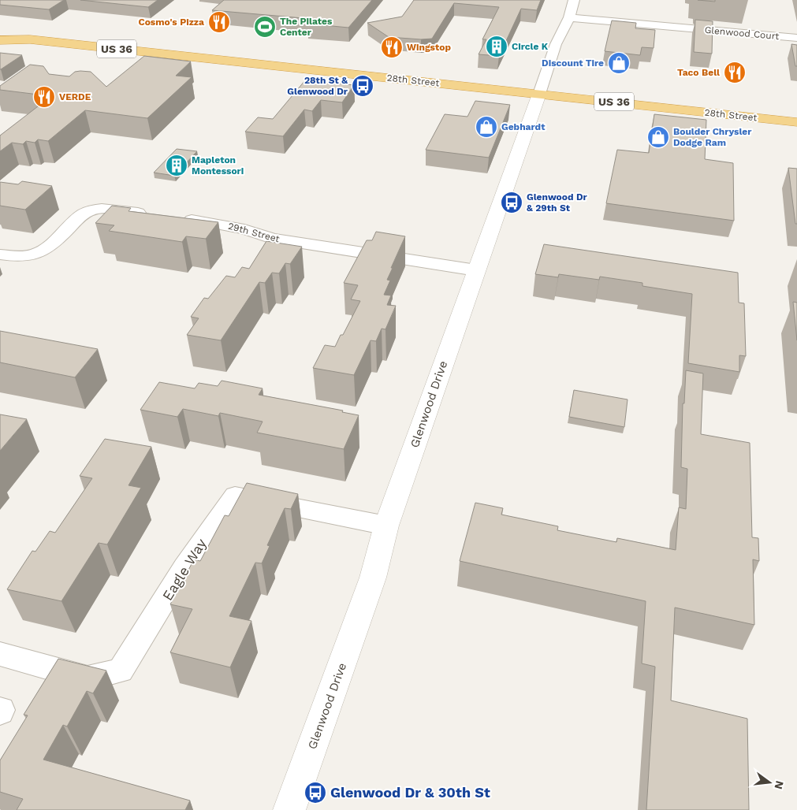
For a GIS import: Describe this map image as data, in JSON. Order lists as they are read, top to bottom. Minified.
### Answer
{"streets":{"highway":["US 36","28th Street"],"street":["Glenwood Court","29th Street","Glenwood Drive","Eagle Way"]},"crossings":[["Glenwood Court","Glenwood Drive"],["28th Street","Glenwood Drive"],["29th Street","Glenwood Drive"],["Glenwood Drive","Eagle Way"]],"places":{"restaurant":["Cosmo's Pizza","Wingstop","Taco Bell","VERDE"],"sports":["The Pilates Center"],"building":["Circle K","Mapleton Montessori"],"shop":["Discount Tire","Gebhardt","Boulder Chrysler Dodge Ram"],"bus stop":["28th St & Glenwood Dr","Glenwood Dr & 29th St","Glenwood Dr & 30th St"]},"north":"right"}
